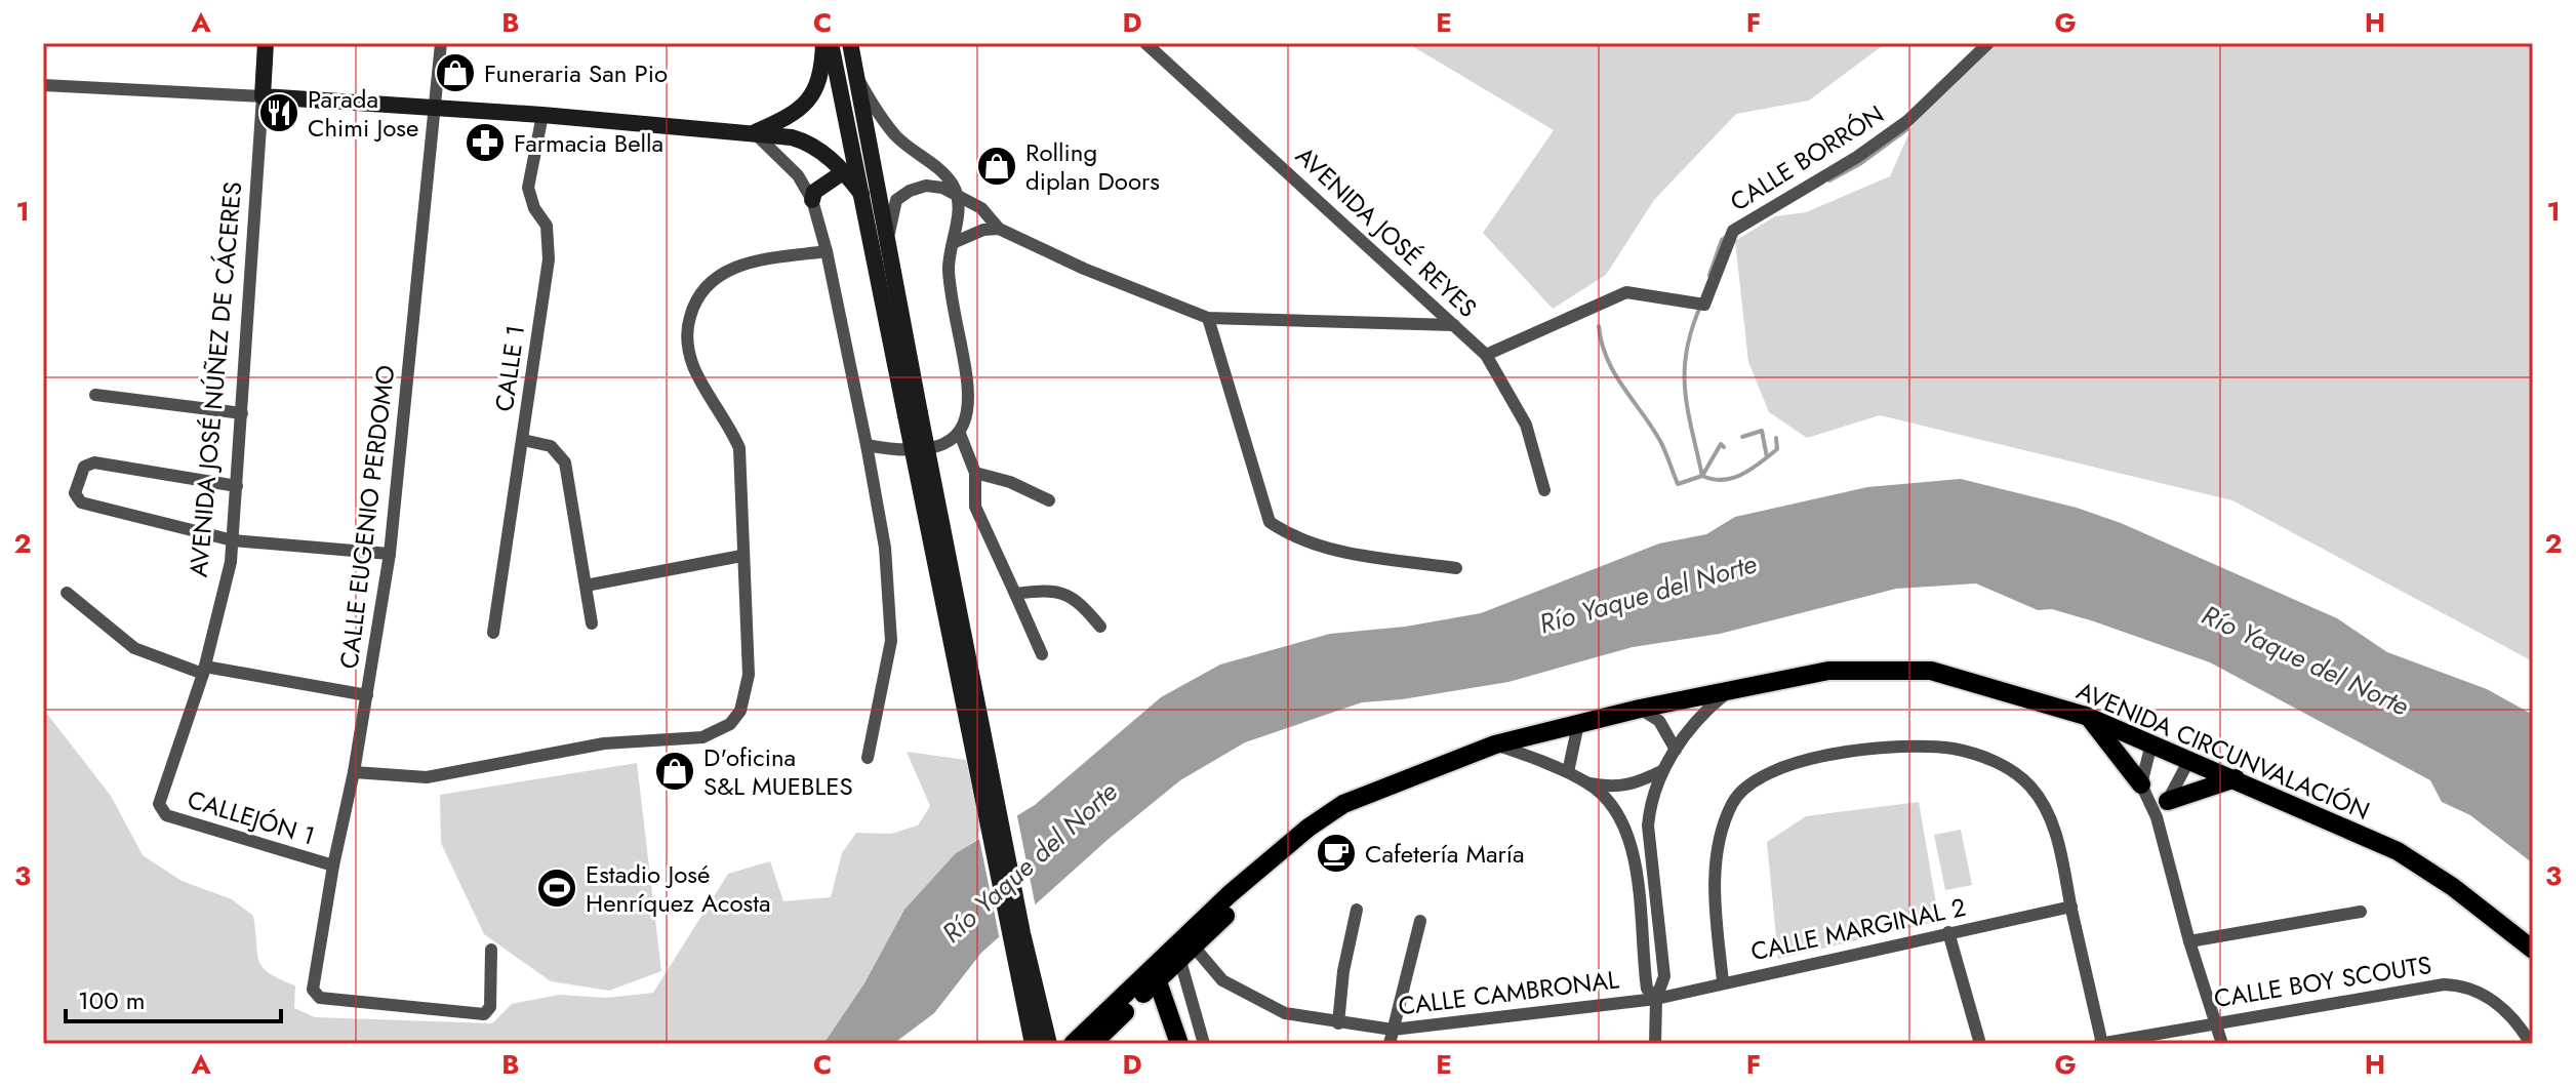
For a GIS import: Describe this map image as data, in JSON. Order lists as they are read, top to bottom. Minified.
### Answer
{"streets":{"main road":["AVENIDA JOSÉ NÚÑEZ DE CÁCERES","AVENIDA CIRCUNVALACIÓN"],"street":["CALLE BORRÓN","AVENIDA JOSÉ REYES","CALLE 1","CALLE EUGENIO PERDOMO","CALLEJÓN 1","CALLE MARGINAL 2","CALLE BOY SCOUTS","CALLE CAMBRONAL"]},"crossings":[["CALLE BORRÓN","AVENIDA JOSÉ REYES"],["AVENIDA JOSÉ NÚÑEZ DE CÁCERES","CALLEJÓN 1"],["CALLE EUGENIO PERDOMO","CALLEJÓN 1"],["AVENIDA CIRCUNVALACIÓN","CALLE CAMBRONAL"],["CALLE MARGINAL 2","CALLE CAMBRONAL"]],"water":["Río Yaque del Norte"],"places":{"shop":["Funeraria San Pio","Rolling diplan Doors","D'oficina S&L MUEBLES"],"restaurant":["Parada Chimi Jose"],"pharmacy":["Farmacia Bella"],"cafe":["Cafetería María"],"sports":["Estadio José Henríquez Acosta"]},"scale_bar":"100 m","grid":{"columns":["A","B","C","D","E","F","G","H"],"rows":["1","2","3"]}}
